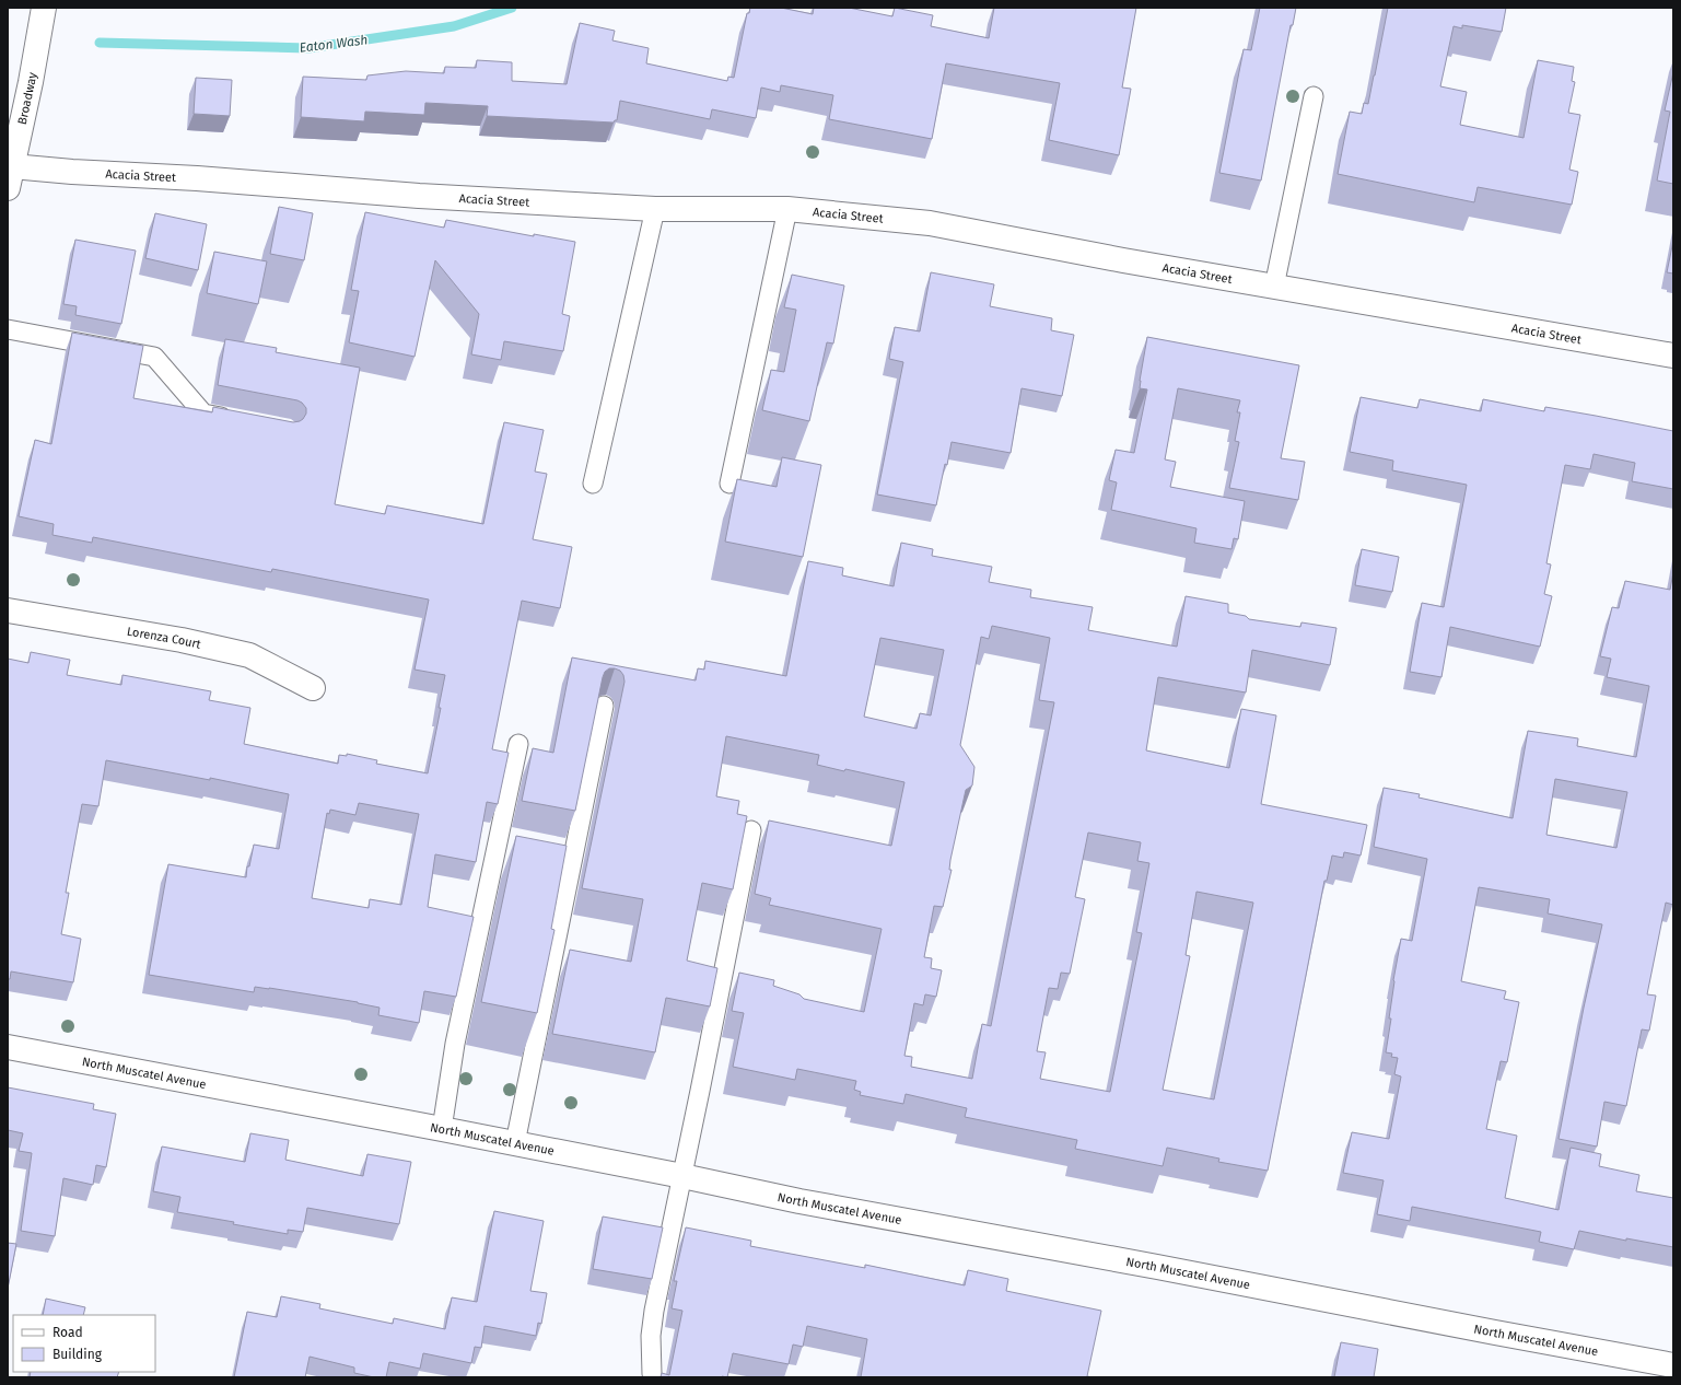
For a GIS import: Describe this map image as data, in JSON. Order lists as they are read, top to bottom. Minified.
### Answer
{"streets":{"street":["Broadway","Acacia Street","Lorenza Court","North Muscatel Avenue"]},"crossings":[["Broadway","Acacia Street"]],"water":["Eaton Wash"],"legend":["Road","Building"]}
